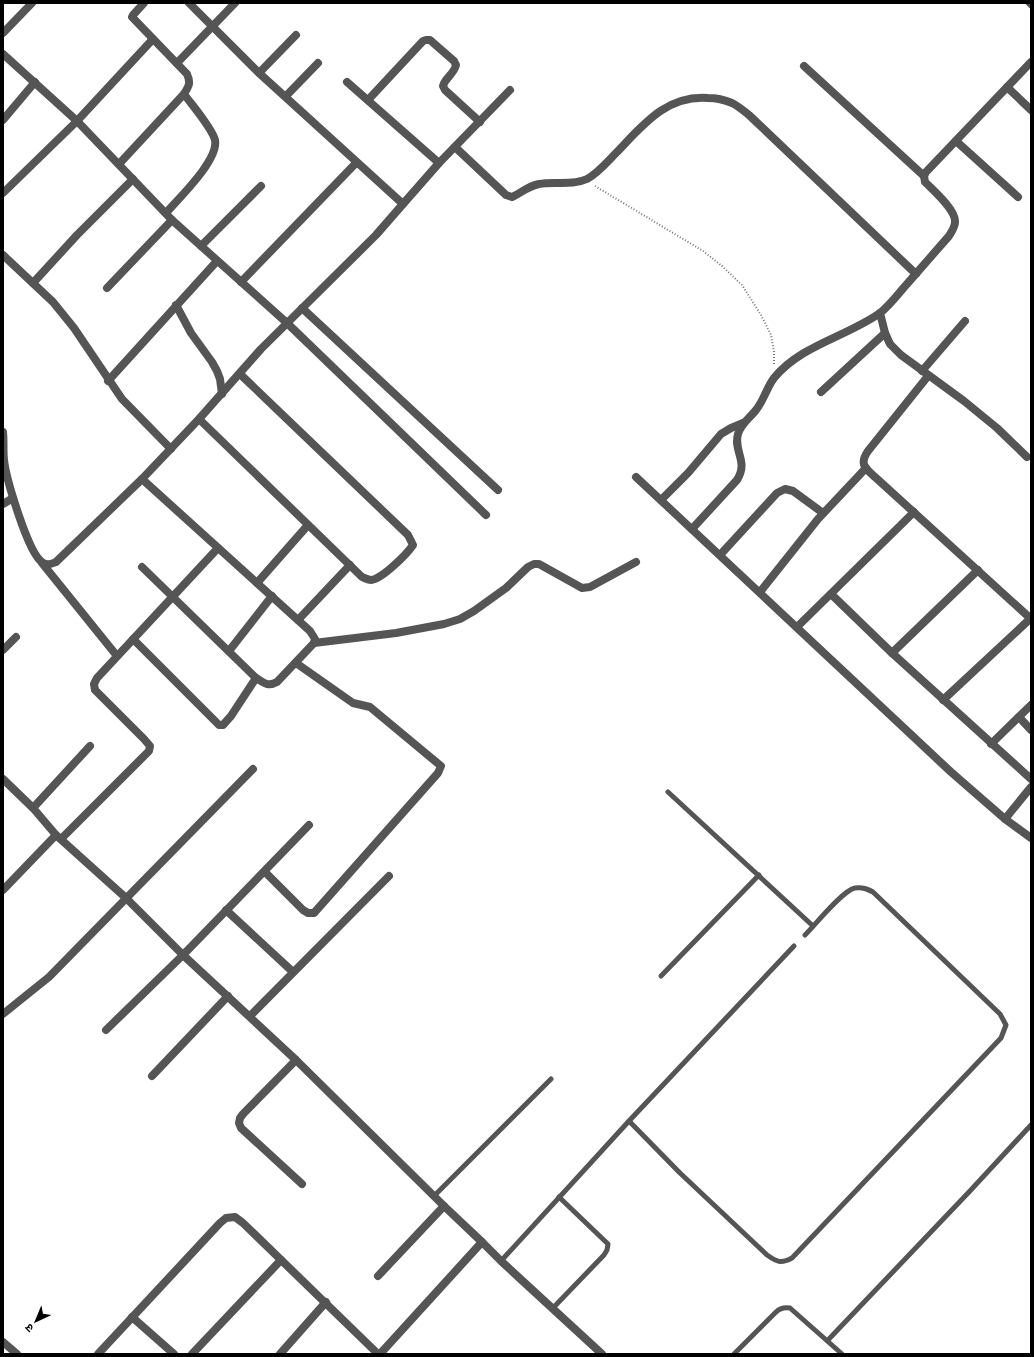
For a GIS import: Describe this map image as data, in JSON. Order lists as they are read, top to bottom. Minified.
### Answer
{"north":"bottom left"}
